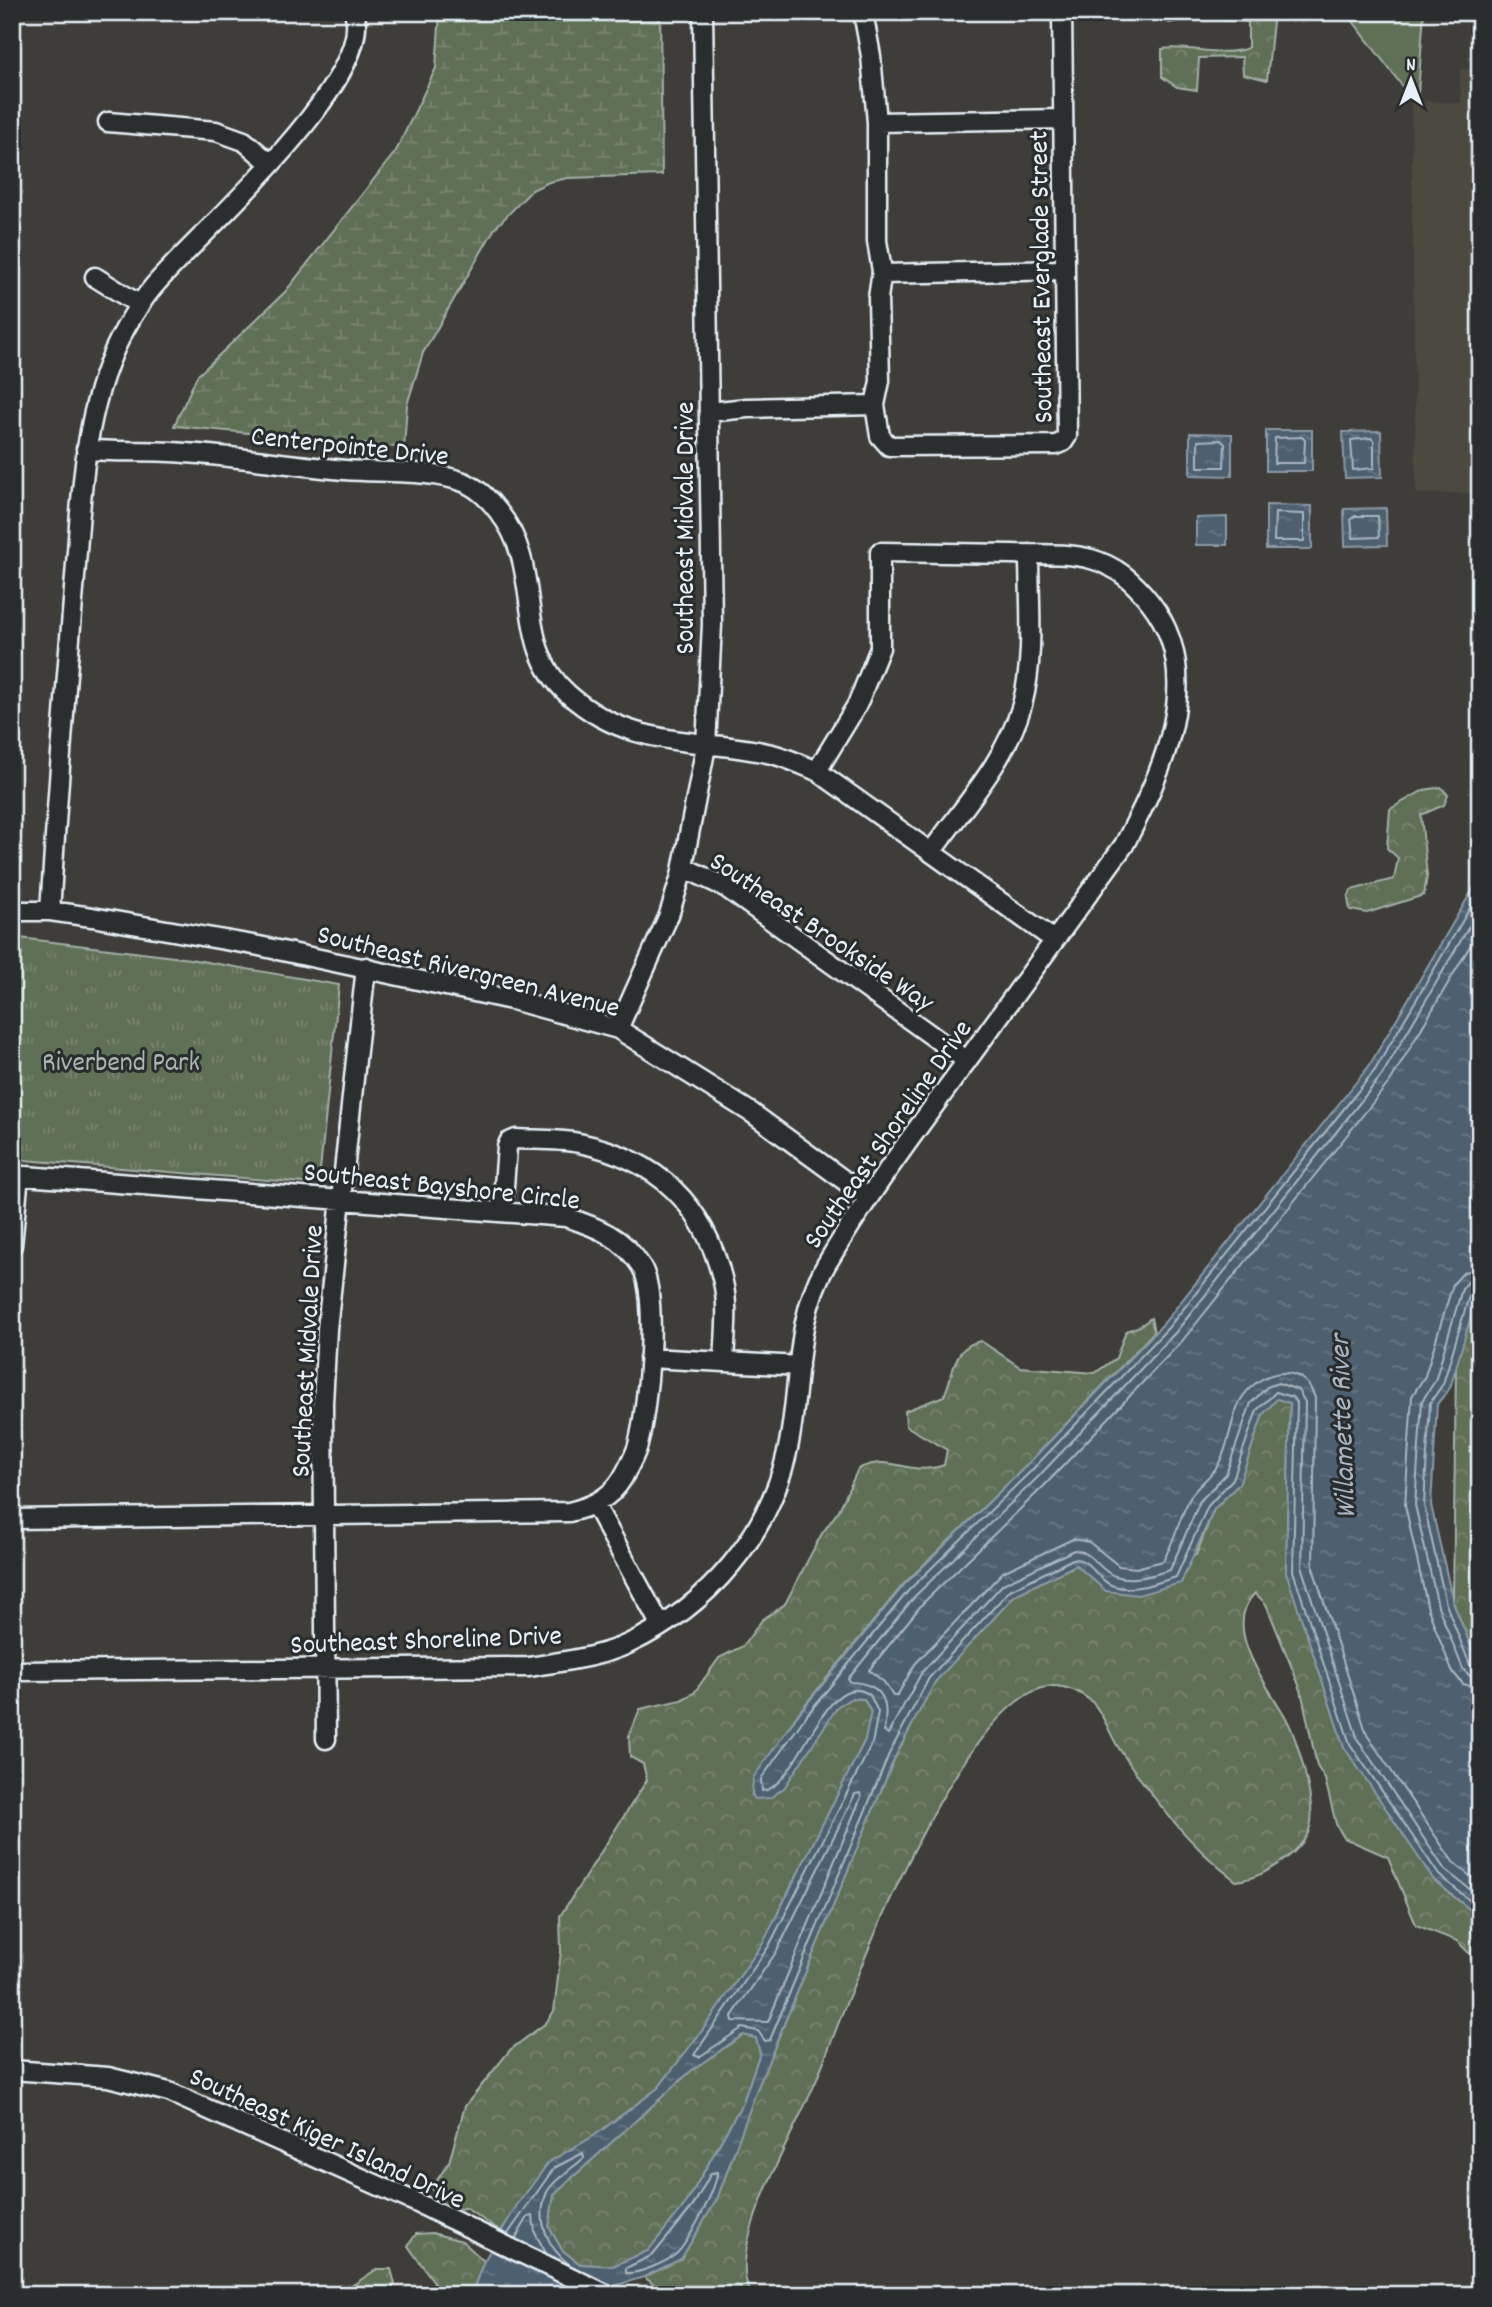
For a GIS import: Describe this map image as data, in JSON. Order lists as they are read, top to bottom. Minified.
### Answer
{"streets":{"street":["Southeast Everglade Street","Centerpointe Drive","Southeast Midvale Drive","Southeast Brookside Way","Southeast Rivergreen Avenue","Southeast Shoreline Drive","Southeast Bayshore Circle","Southeast Kiger Island Drive"]},"crossings":[["Centerpointe Drive","Southeast Midvale Drive"],["Centerpointe Drive","Southeast Shoreline Drive"],["Southeast Midvale Drive","Southeast Brookside Way"],["Southeast Midvale Drive","Southeast Rivergreen Avenue"],["Southeast Midvale Drive","Southeast Shoreline Drive"],["Southeast Midvale Drive","Southeast Bayshore Circle"],["Southeast Brookside Way","Southeast Shoreline Drive"],["Southeast Rivergreen Avenue","Southeast Shoreline Drive"]],"water":["Willamette River"],"parks":["Riverbend Park"],"north":"top"}
